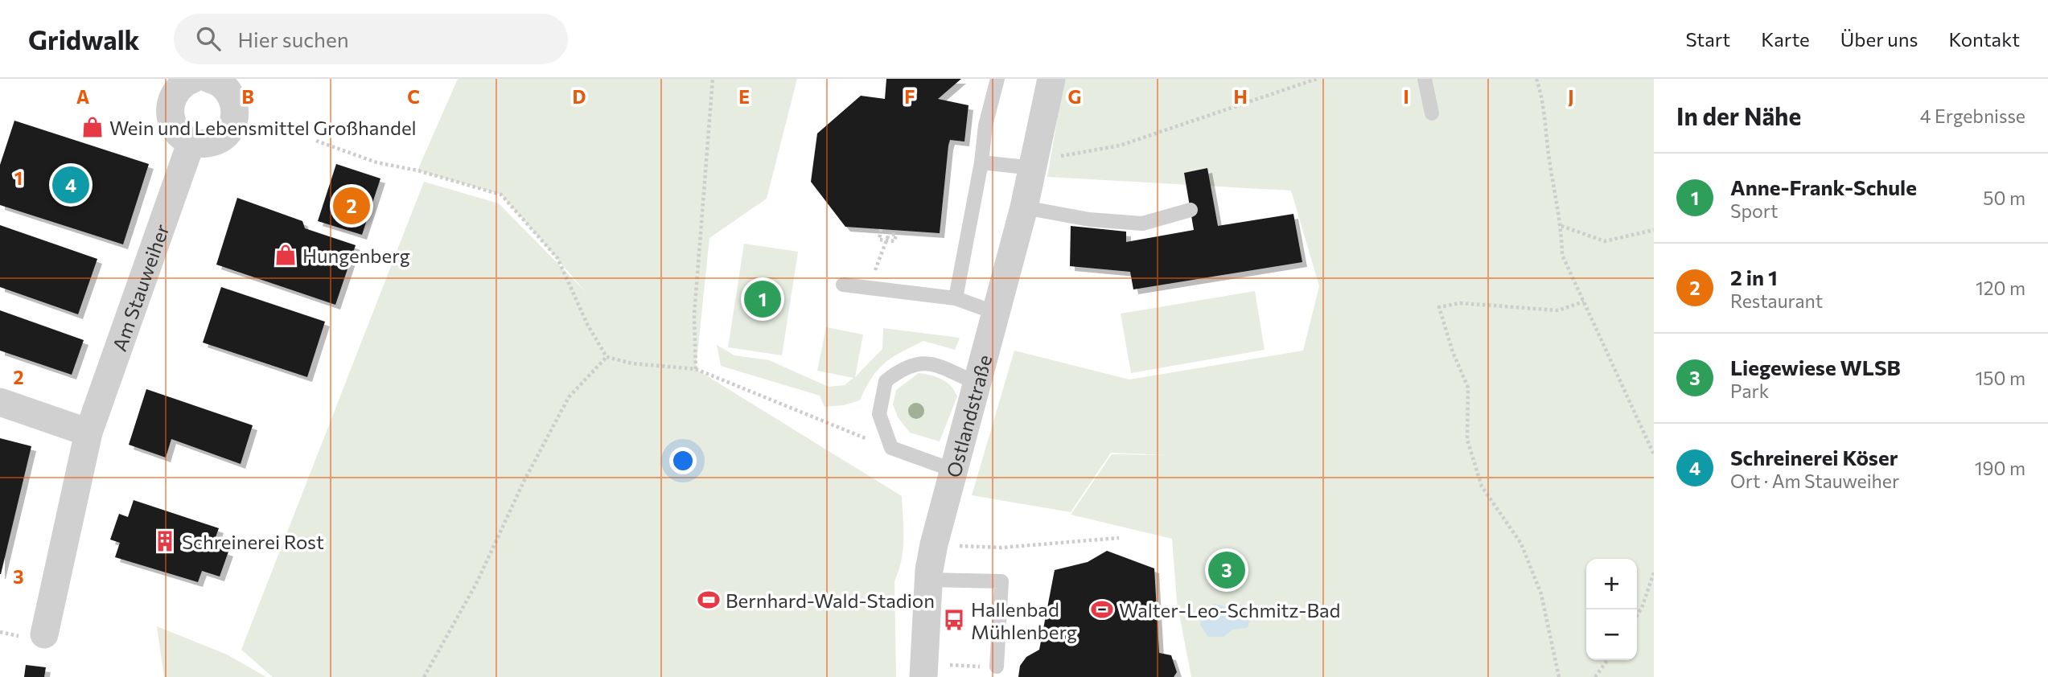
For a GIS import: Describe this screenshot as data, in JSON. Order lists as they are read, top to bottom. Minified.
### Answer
{"streets":{"street":["Am Stauweiher","Ostlandstraße"]},"places":{"shop":["Wein und Lebensmittel Großhandel","Hungenberg"],"building":["Schreinerei Rost"],"sports":["Bernhard-Wald-Stadion","Walter-Leo-Schmitz-Bad"],"bus stop":["Hallenbad Mühlenberg"]},"page":{"header":"Gridwalk","search":"Hier suchen","nav":["Start","Karte","Über uns","Kontakt"],"heading":["In der Nähe","4 Ergebnisse"],"list":[{"mark":"1","name":"Anne-Frank-Schule","note":"Sport","value":"50 m"},{"mark":"2","name":"2 in 1","note":"Restaurant","value":"120 m"},{"mark":"3","name":"Liegewiese WLSB","note":"Park","value":"150 m"},{"mark":"4","name":"Schreinerei Köser","note":"Ort · Am Stauweiher","value":"190 m"}],"pins":["4","2","1","3"],"map_buttons":["+","−"]},"grid":{"columns":["A","B","C","D","E","F","G","H","I","J"],"rows":["1","2","3"]}}
